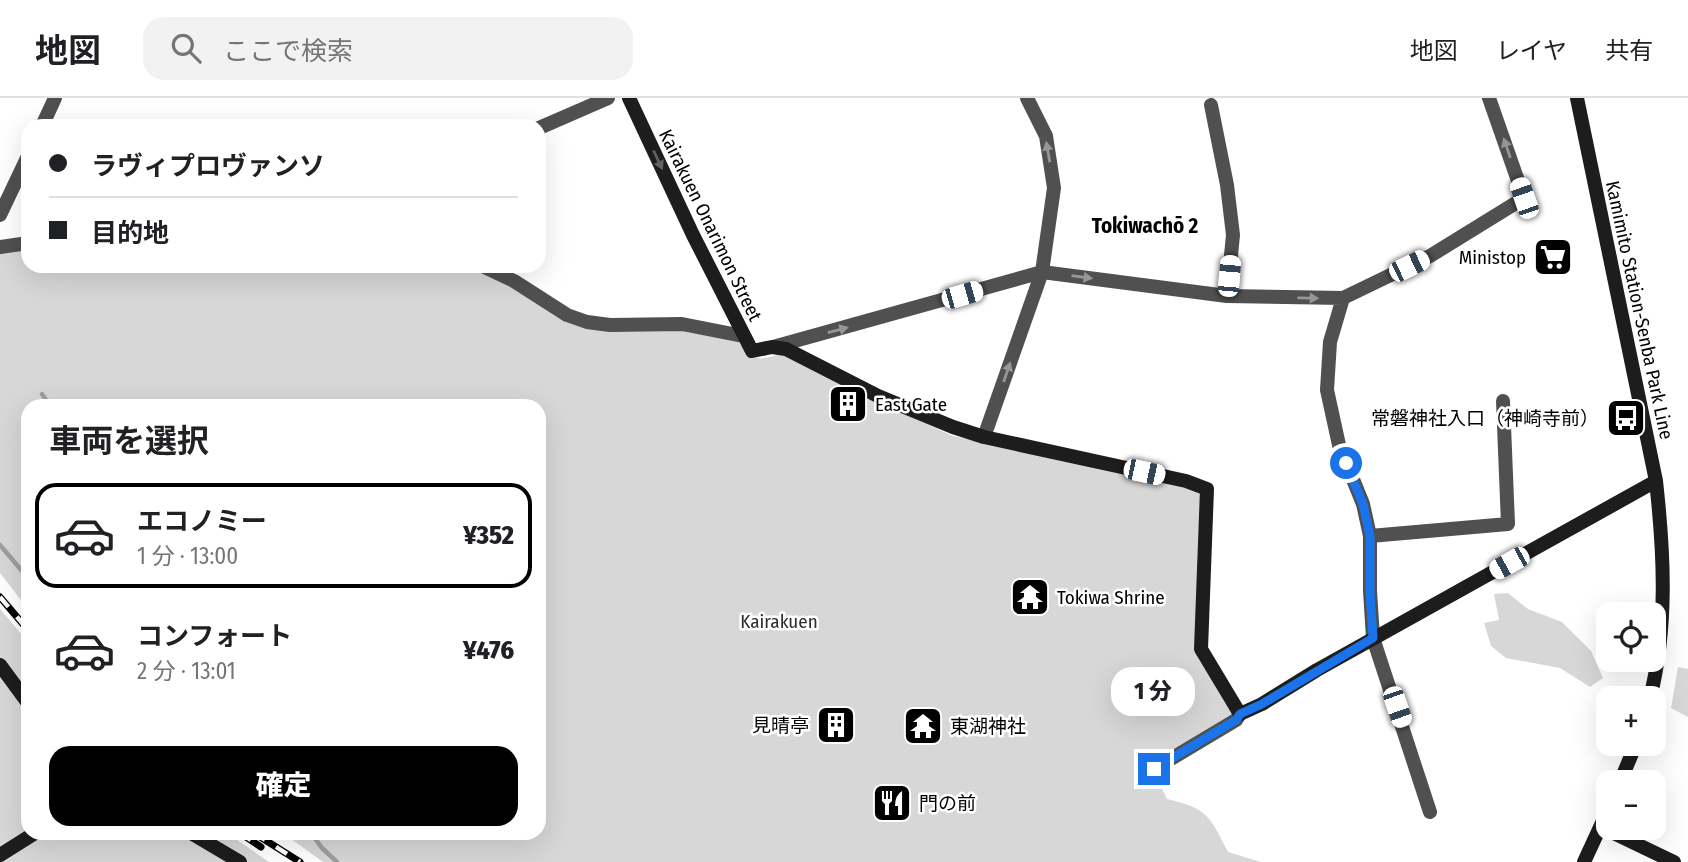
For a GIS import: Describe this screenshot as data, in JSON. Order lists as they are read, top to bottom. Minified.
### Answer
{"streets":{"street":["Kairakuen Onarimon Street","Kamimito Station-Senba Park Line"]},"districts":["Tokiwachō 2"],"parks":["Kairakuen"],"places":{"supermarket":["Ministop"],"building":["East Gate","見晴亭"],"bus stop":["常磐神社入口（神崎寺前）"],"temple":["Tokiwa Shrine","東湖神社"],"restaurant":["門の前"]},"page":{"header":"地図","search":"ここで検索","nav":["地図","レイヤ","共有"],"banner":["ラヴィプロヴァンソ","目的地"],"heading":"車両を選択","list":[{"name":"エコノミー","note":"1 分 · 13:00","value":"¥352"},{"name":"コンフォート","note":"2 分 · 13:01","value":"¥476"}],"map_buttons":["+","−"],"bubble":"1 分","buttons":"確定"}}
